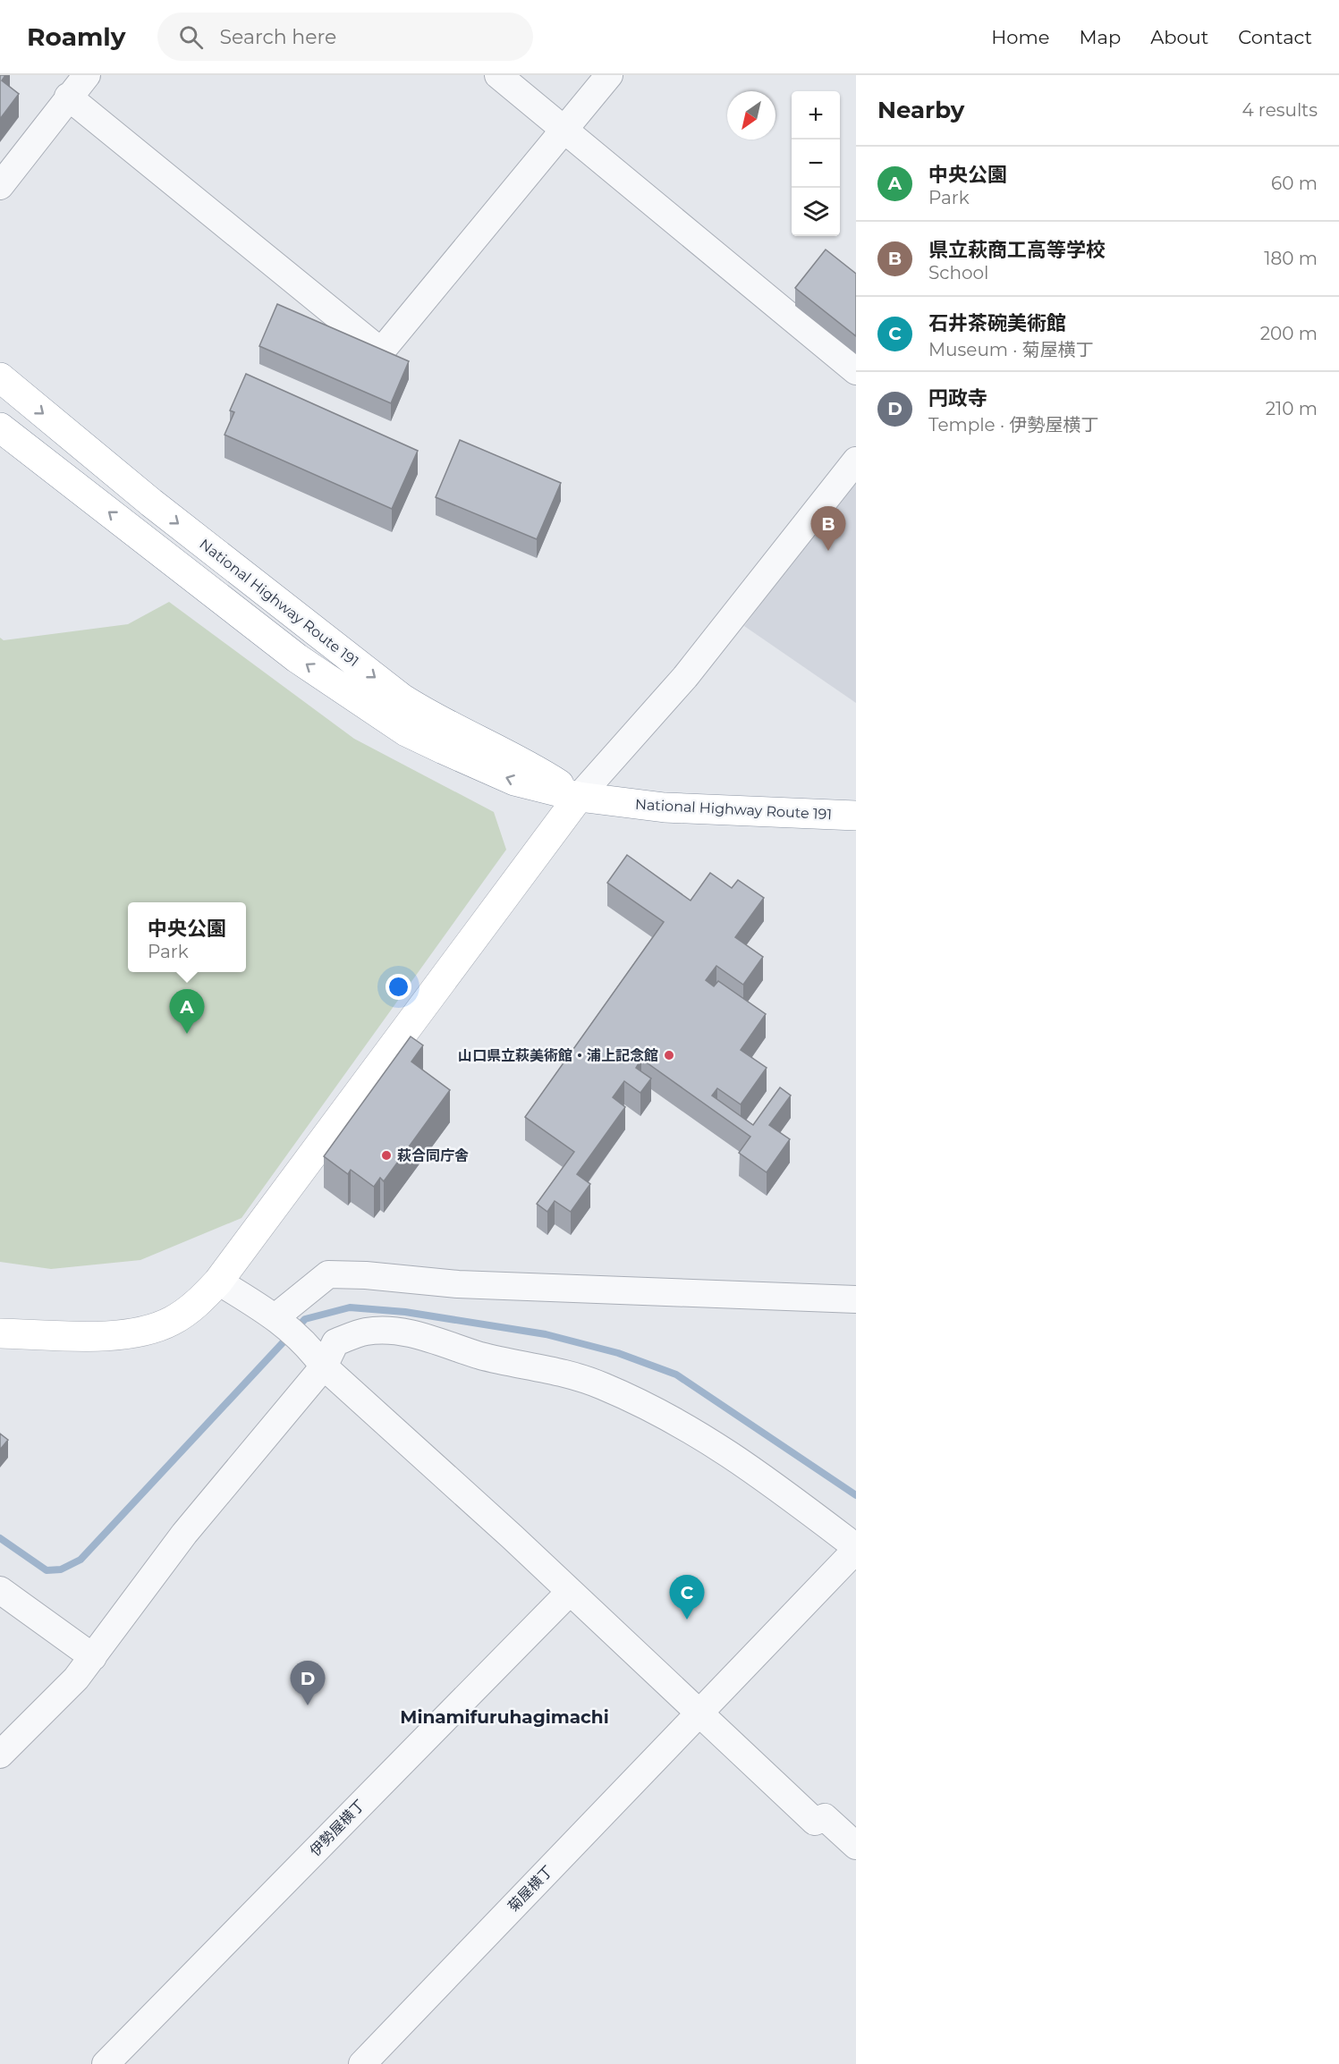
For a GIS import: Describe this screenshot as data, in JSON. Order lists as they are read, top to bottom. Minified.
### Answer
{"streets":{"main road":["National Highway Route 191"],"street":["伊勢屋横丁","菊屋横丁"]},"districts":["Minamifuruhagimachi"],"places":["山口県立萩美術館・浦上記念館","萩合同庁舎"],"north":"bottom left","page":{"header":"Roamly","search":"Search here","nav":["Home","Map","About","Contact"],"heading":["Nearby","4 results"],"map_buttons":["+","−"],"list":[{"mark":"A","name":"中央公園","note":"Park","value":"60 m"},{"mark":"B","name":"県立萩商工高等学校","note":"School","value":"180 m"},{"mark":"C","name":"石井茶碗美術館","note":"Museum · 菊屋横丁","value":"200 m"},{"mark":"D","name":"円政寺","note":"Temple · 伊勢屋横丁","value":"210 m"}],"pins":["B","A","C","D"],"popup":["中央公園","Park"]}}
